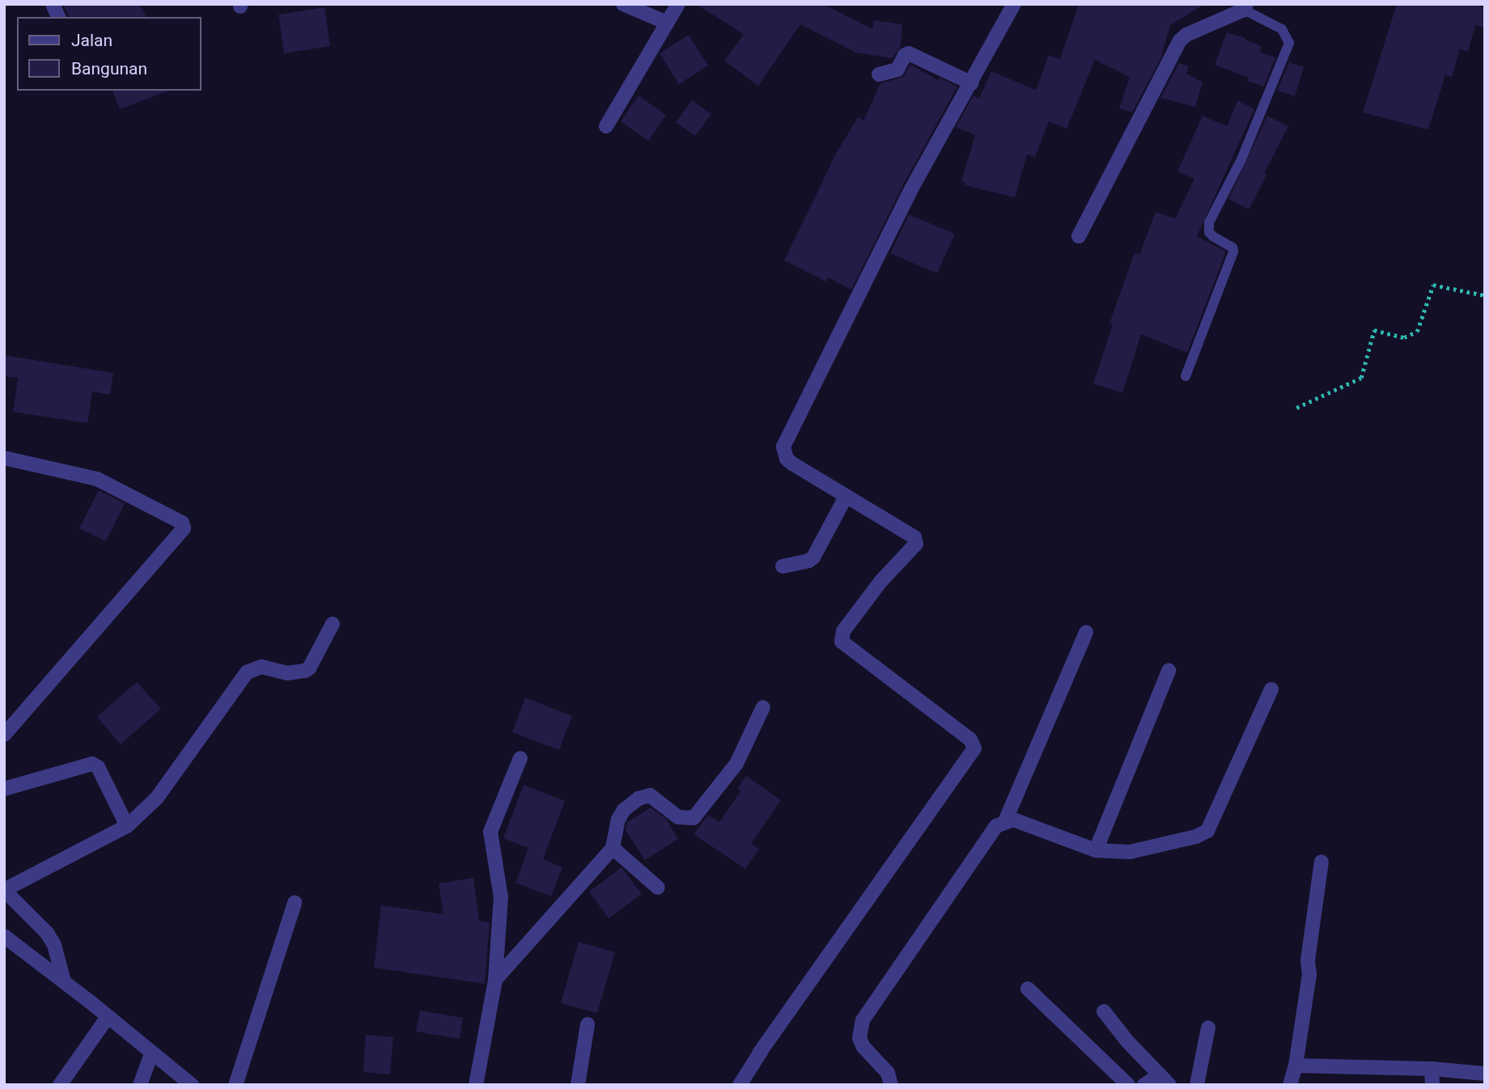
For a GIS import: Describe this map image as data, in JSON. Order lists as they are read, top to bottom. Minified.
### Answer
{"legend":["Jalan","Bangunan"]}
